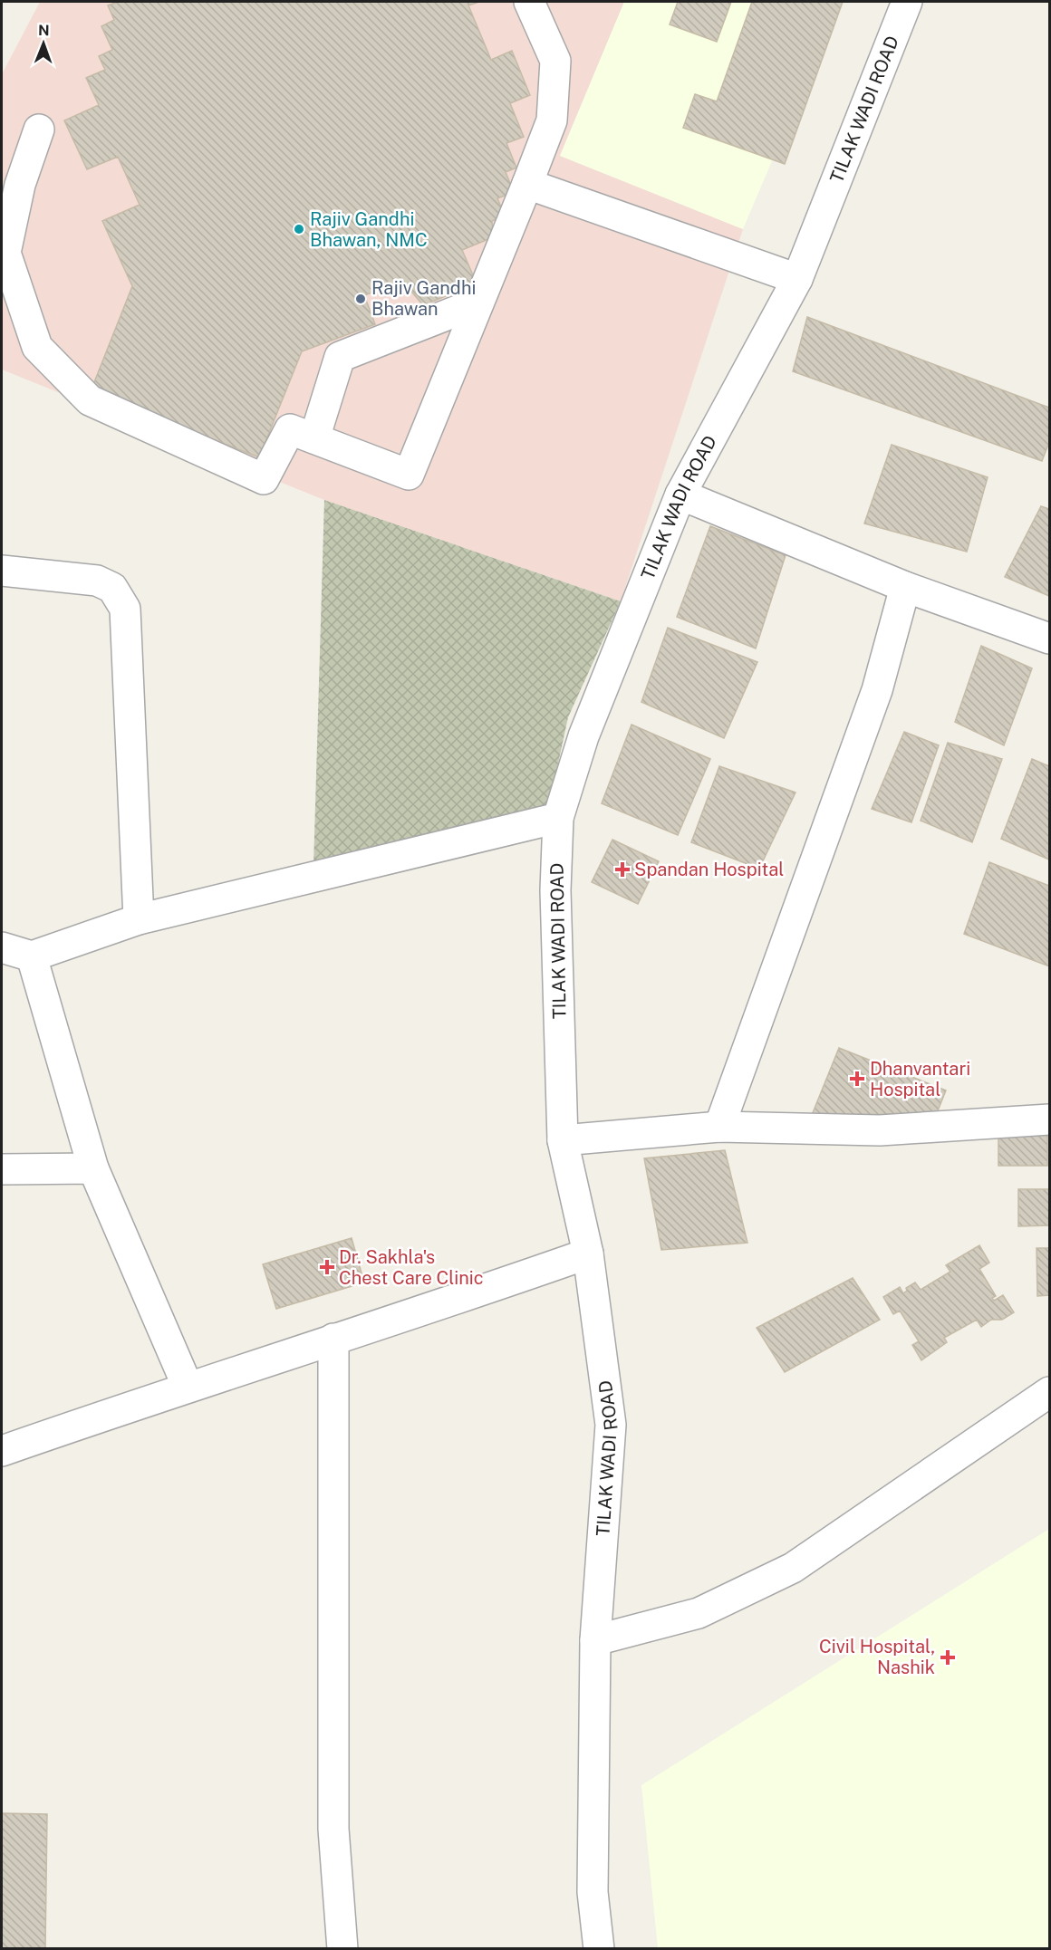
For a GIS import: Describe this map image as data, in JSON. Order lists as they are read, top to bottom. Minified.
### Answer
{"streets":{"street":["TILAK WADI ROAD"]},"places":{"other":["Rajiv Gandhi Bhawan, NMC","Rajiv Gandhi Bhawan"],"health":["Spandan Hospital","Dhanvantari Hospital","Dr. Sakhla's Chest Care Clinic","Civil Hospital, Nashik"]},"north":"top"}
